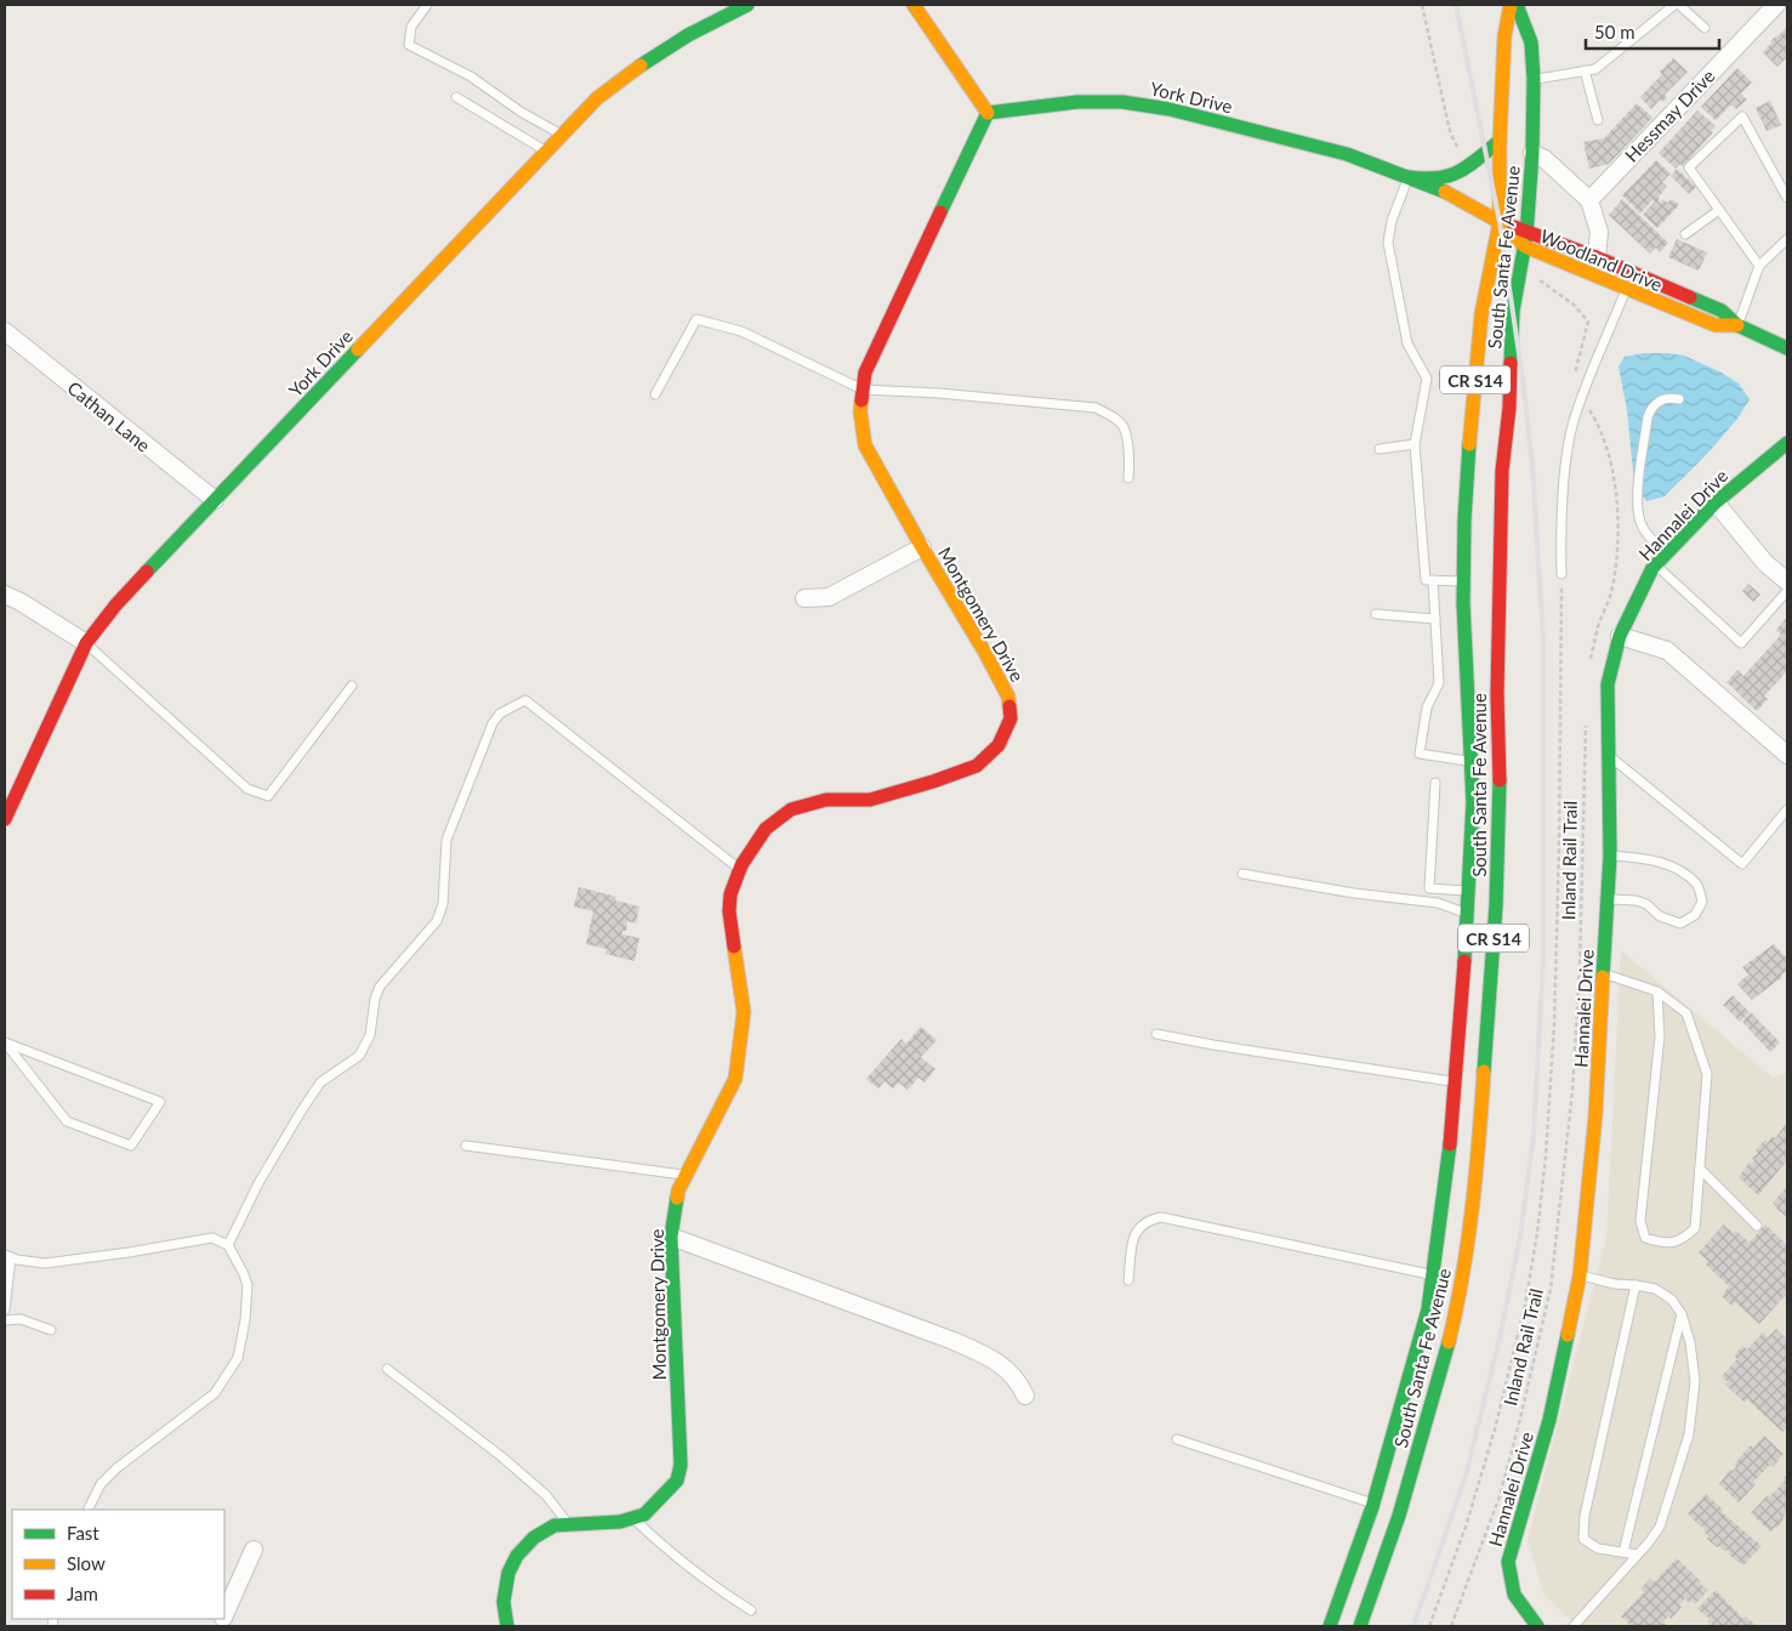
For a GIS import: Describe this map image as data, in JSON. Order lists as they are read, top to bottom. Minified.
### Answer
{"streets":{"street":["York Drive","Hessmay Drive","South Santa Fe Avenue","Woodland Drive","CR S14","Cathan Lane","Hannalei Drive","Montgomery Drive"],"path":["Inland Rail Trail"]},"crossings":[["York Drive","South Santa Fe Avenue"],["York Drive","Woodland Drive"],["York Drive","Cathan Lane"],["York Drive","Montgomery Drive"],["South Santa Fe Avenue","Woodland Drive"]],"legend":["Fast","Slow","Jam"],"scale_bar":"50 m"}
